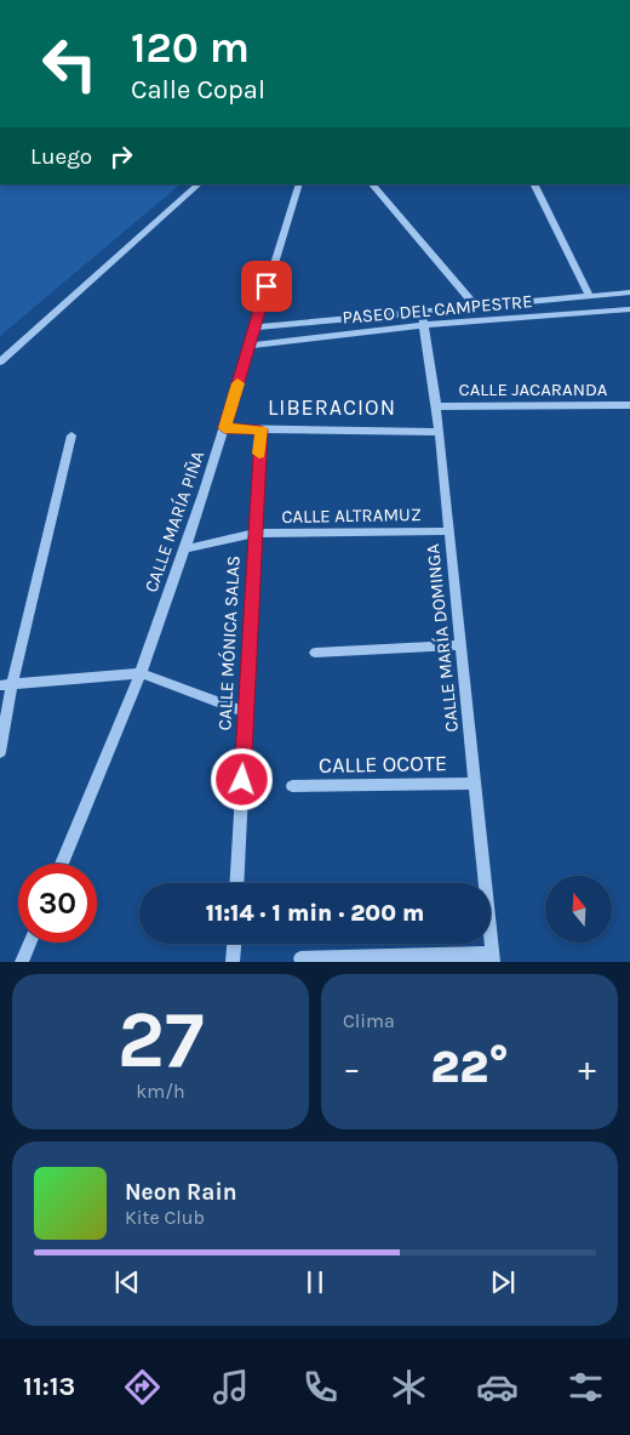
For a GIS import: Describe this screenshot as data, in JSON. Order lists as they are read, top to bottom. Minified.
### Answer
{"streets":{"street":["PASEO DEL CAMPESTRE","CALLE JACARANDA","CALLE ALTRAMUZ","CALLE MARÍA PIÑA","CALLE MARÍA DOMINGA","CALLE MÓNICA SALAS","CALLE OCOTE"]},"crossings":[["PASEO DEL CAMPESTRE","CALLE MARÍA PIÑA"],["PASEO DEL CAMPESTRE","CALLE MARÍA DOMINGA"],["CALLE JACARANDA","CALLE MARÍA DOMINGA"],["CALLE ALTRAMUZ","CALLE MARÍA PIÑA"],["CALLE ALTRAMUZ","CALLE MARÍA DOMINGA"],["CALLE ALTRAMUZ","CALLE MÓNICA SALAS"],["CALLE MARÍA DOMINGA","CALLE OCOTE"]],"districts":["LIBERACION"],"north":"top","page":{"turn":["120 m","Calle Copal"],"then":"Luego","limit":"30","trip":"11:14 · 1 min · 200 m","tile":[["27","km/h"],"Clima"],"heat":["−","22°","+"],"song":["Neon Rain","Kite Club"],"tabs":"11:13"}}
